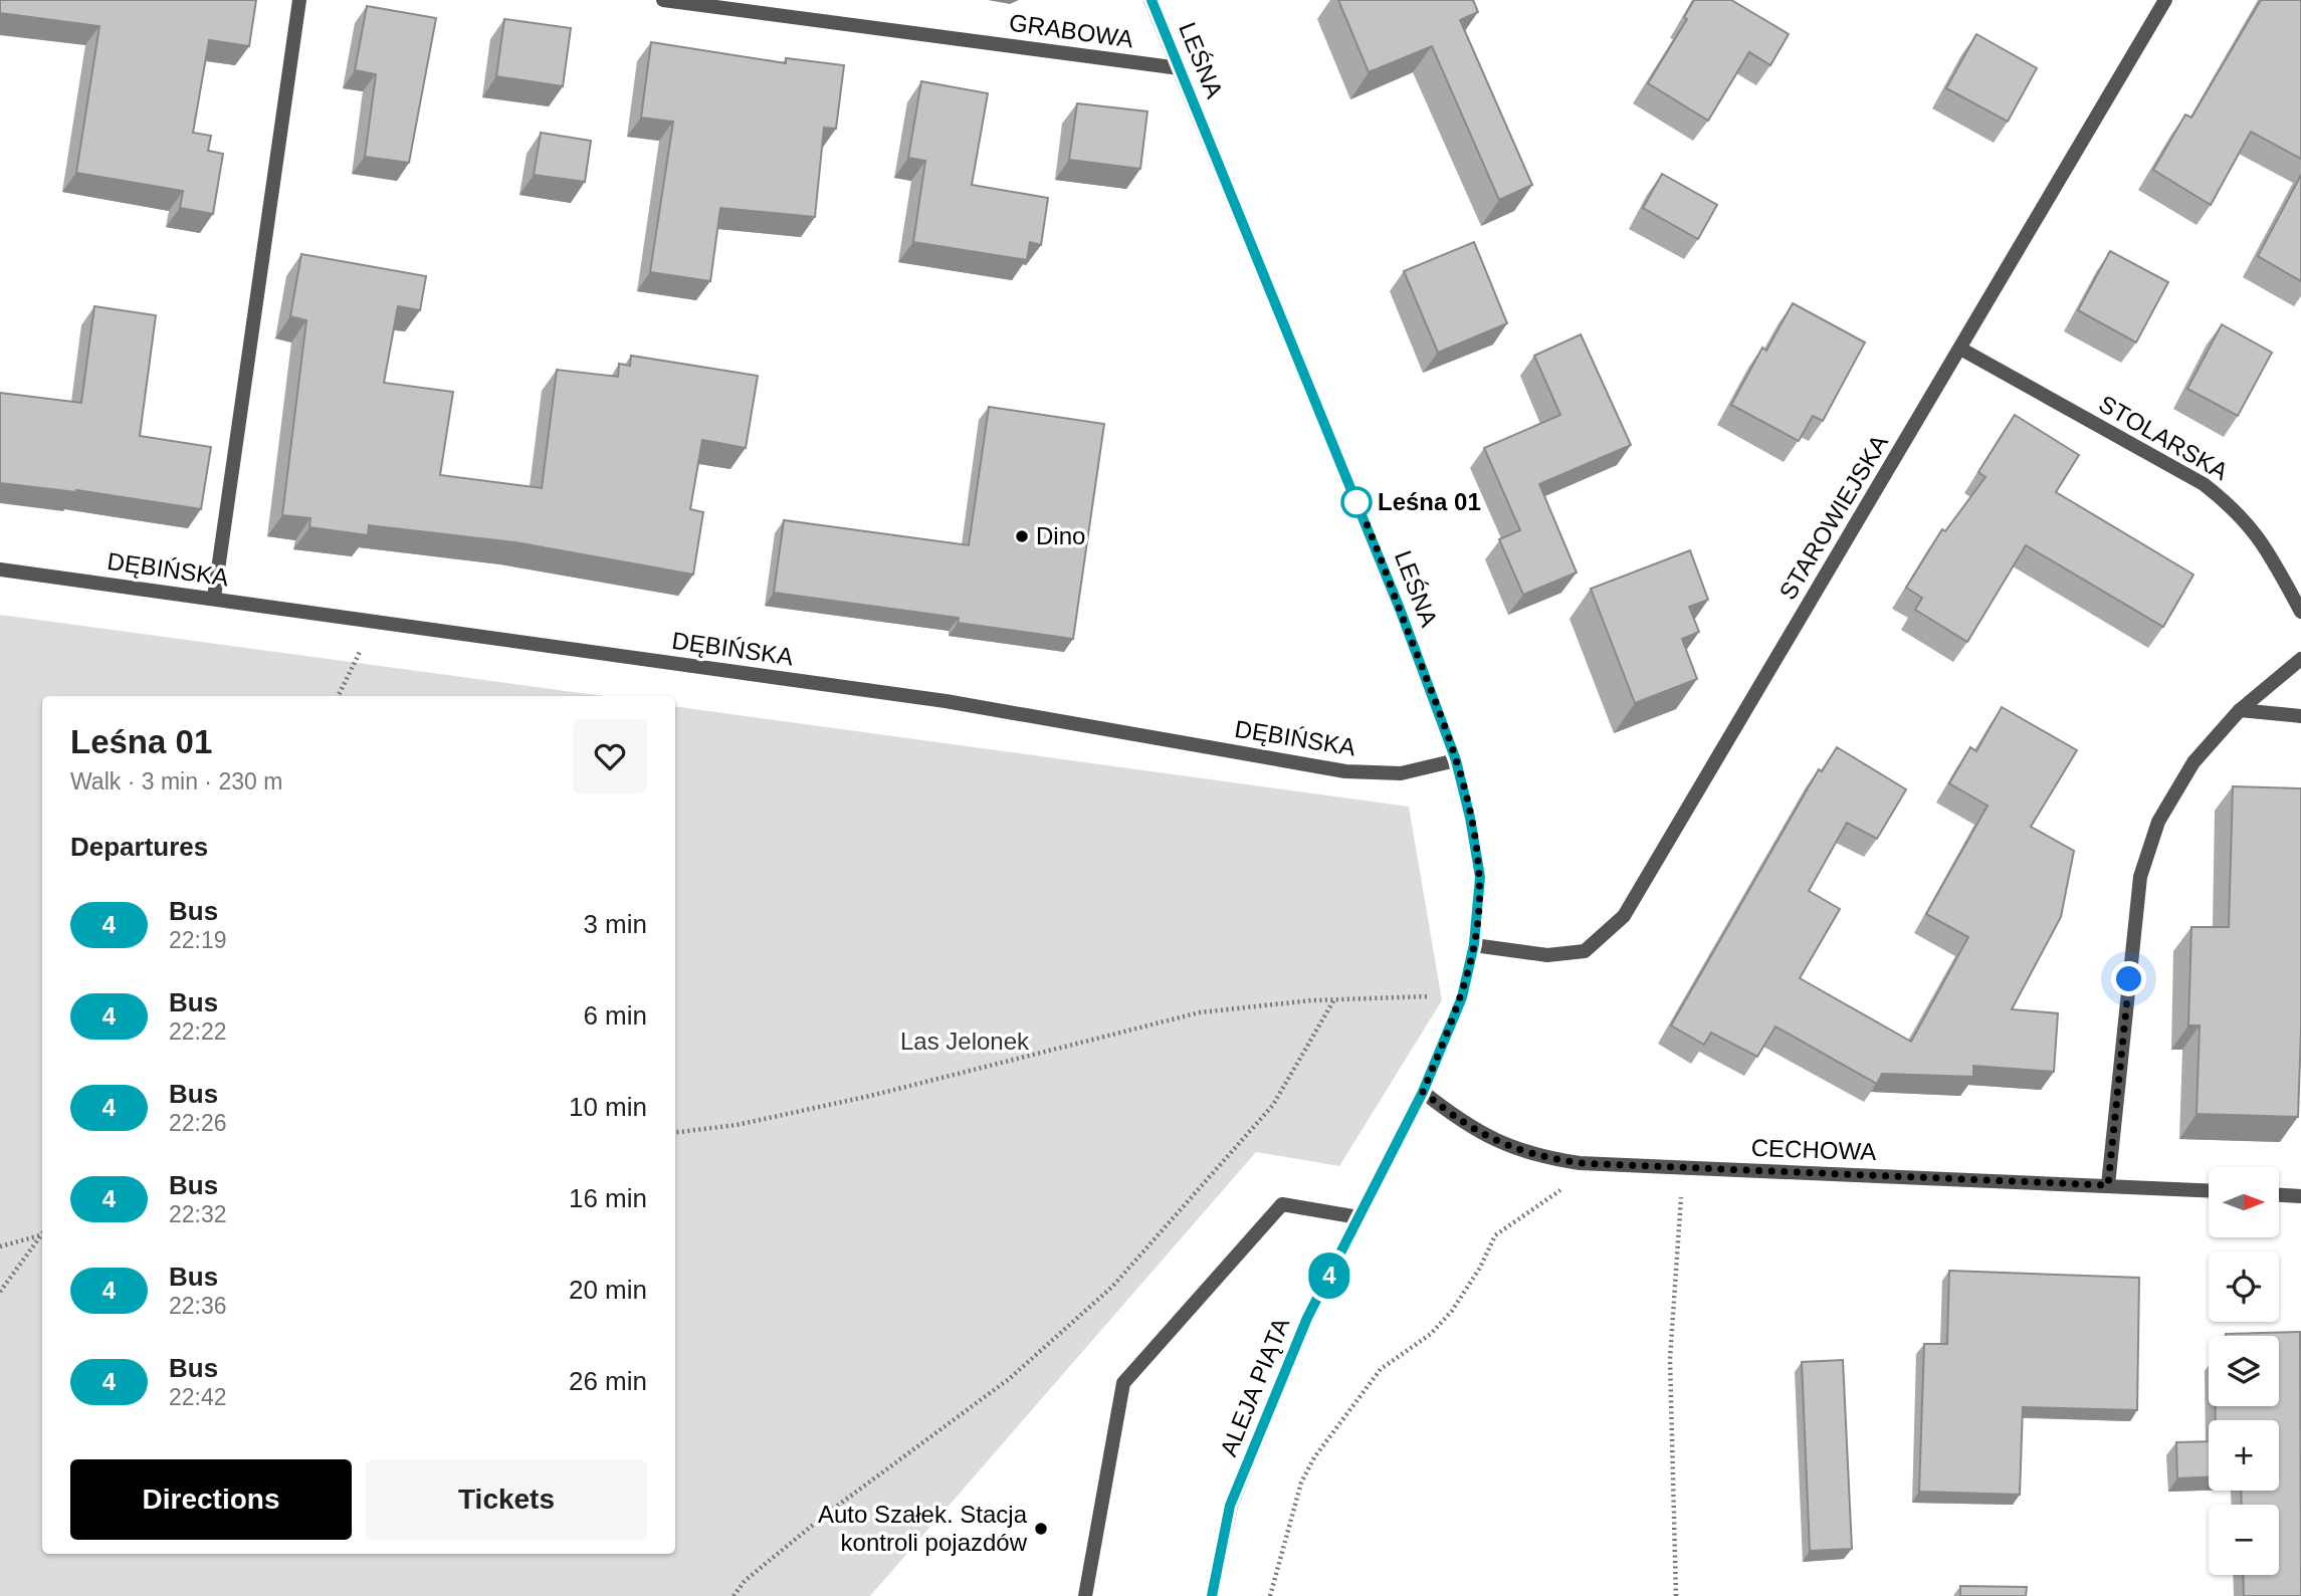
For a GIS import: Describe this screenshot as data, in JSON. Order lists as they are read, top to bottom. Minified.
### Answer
{"streets":{"street":["GRABOWA","LEŚNA","STOLARSKA","STAROWIEJSKA","DĘBIŃSKA","CECHOWA","ALEJA PIĄTA"]},"crossings":[["GRABOWA","LEŚNA"],["LEŚNA","STAROWIEJSKA"],["LEŚNA","DĘBIŃSKA"],["LEŚNA","CECHOWA"],["LEŚNA","ALEJA PIĄTA"],["STOLARSKA","STAROWIEJSKA"],["CECHOWA","ALEJA PIĄTA"]],"parks":["Las Jelonek"],"places":["Leśna 01","Dino","Auto Szałek. Stacja kontroli pojazdów"],"lines":["bus line 4"],"north":"right","page":{"on_map":"4","heading":[["Leśna 01","Walk · 3 min · 230 m"],"Departures"],"list":[{"mark":"4","name":"Bus","note":"22:19","value":"3 min"},{"mark":"4","name":"Bus","note":"22:22","value":"6 min"},{"mark":"4","name":"Bus","note":"22:26","value":"10 min"},{"mark":"4","name":"Bus","note":"22:32","value":"16 min"},{"mark":"4","name":"Bus","note":"22:36","value":"20 min"},{"mark":"4","name":"Bus","note":"22:42","value":"26 min"}],"map_buttons":["+","−"],"buttons":["Directions","Tickets"]}}
